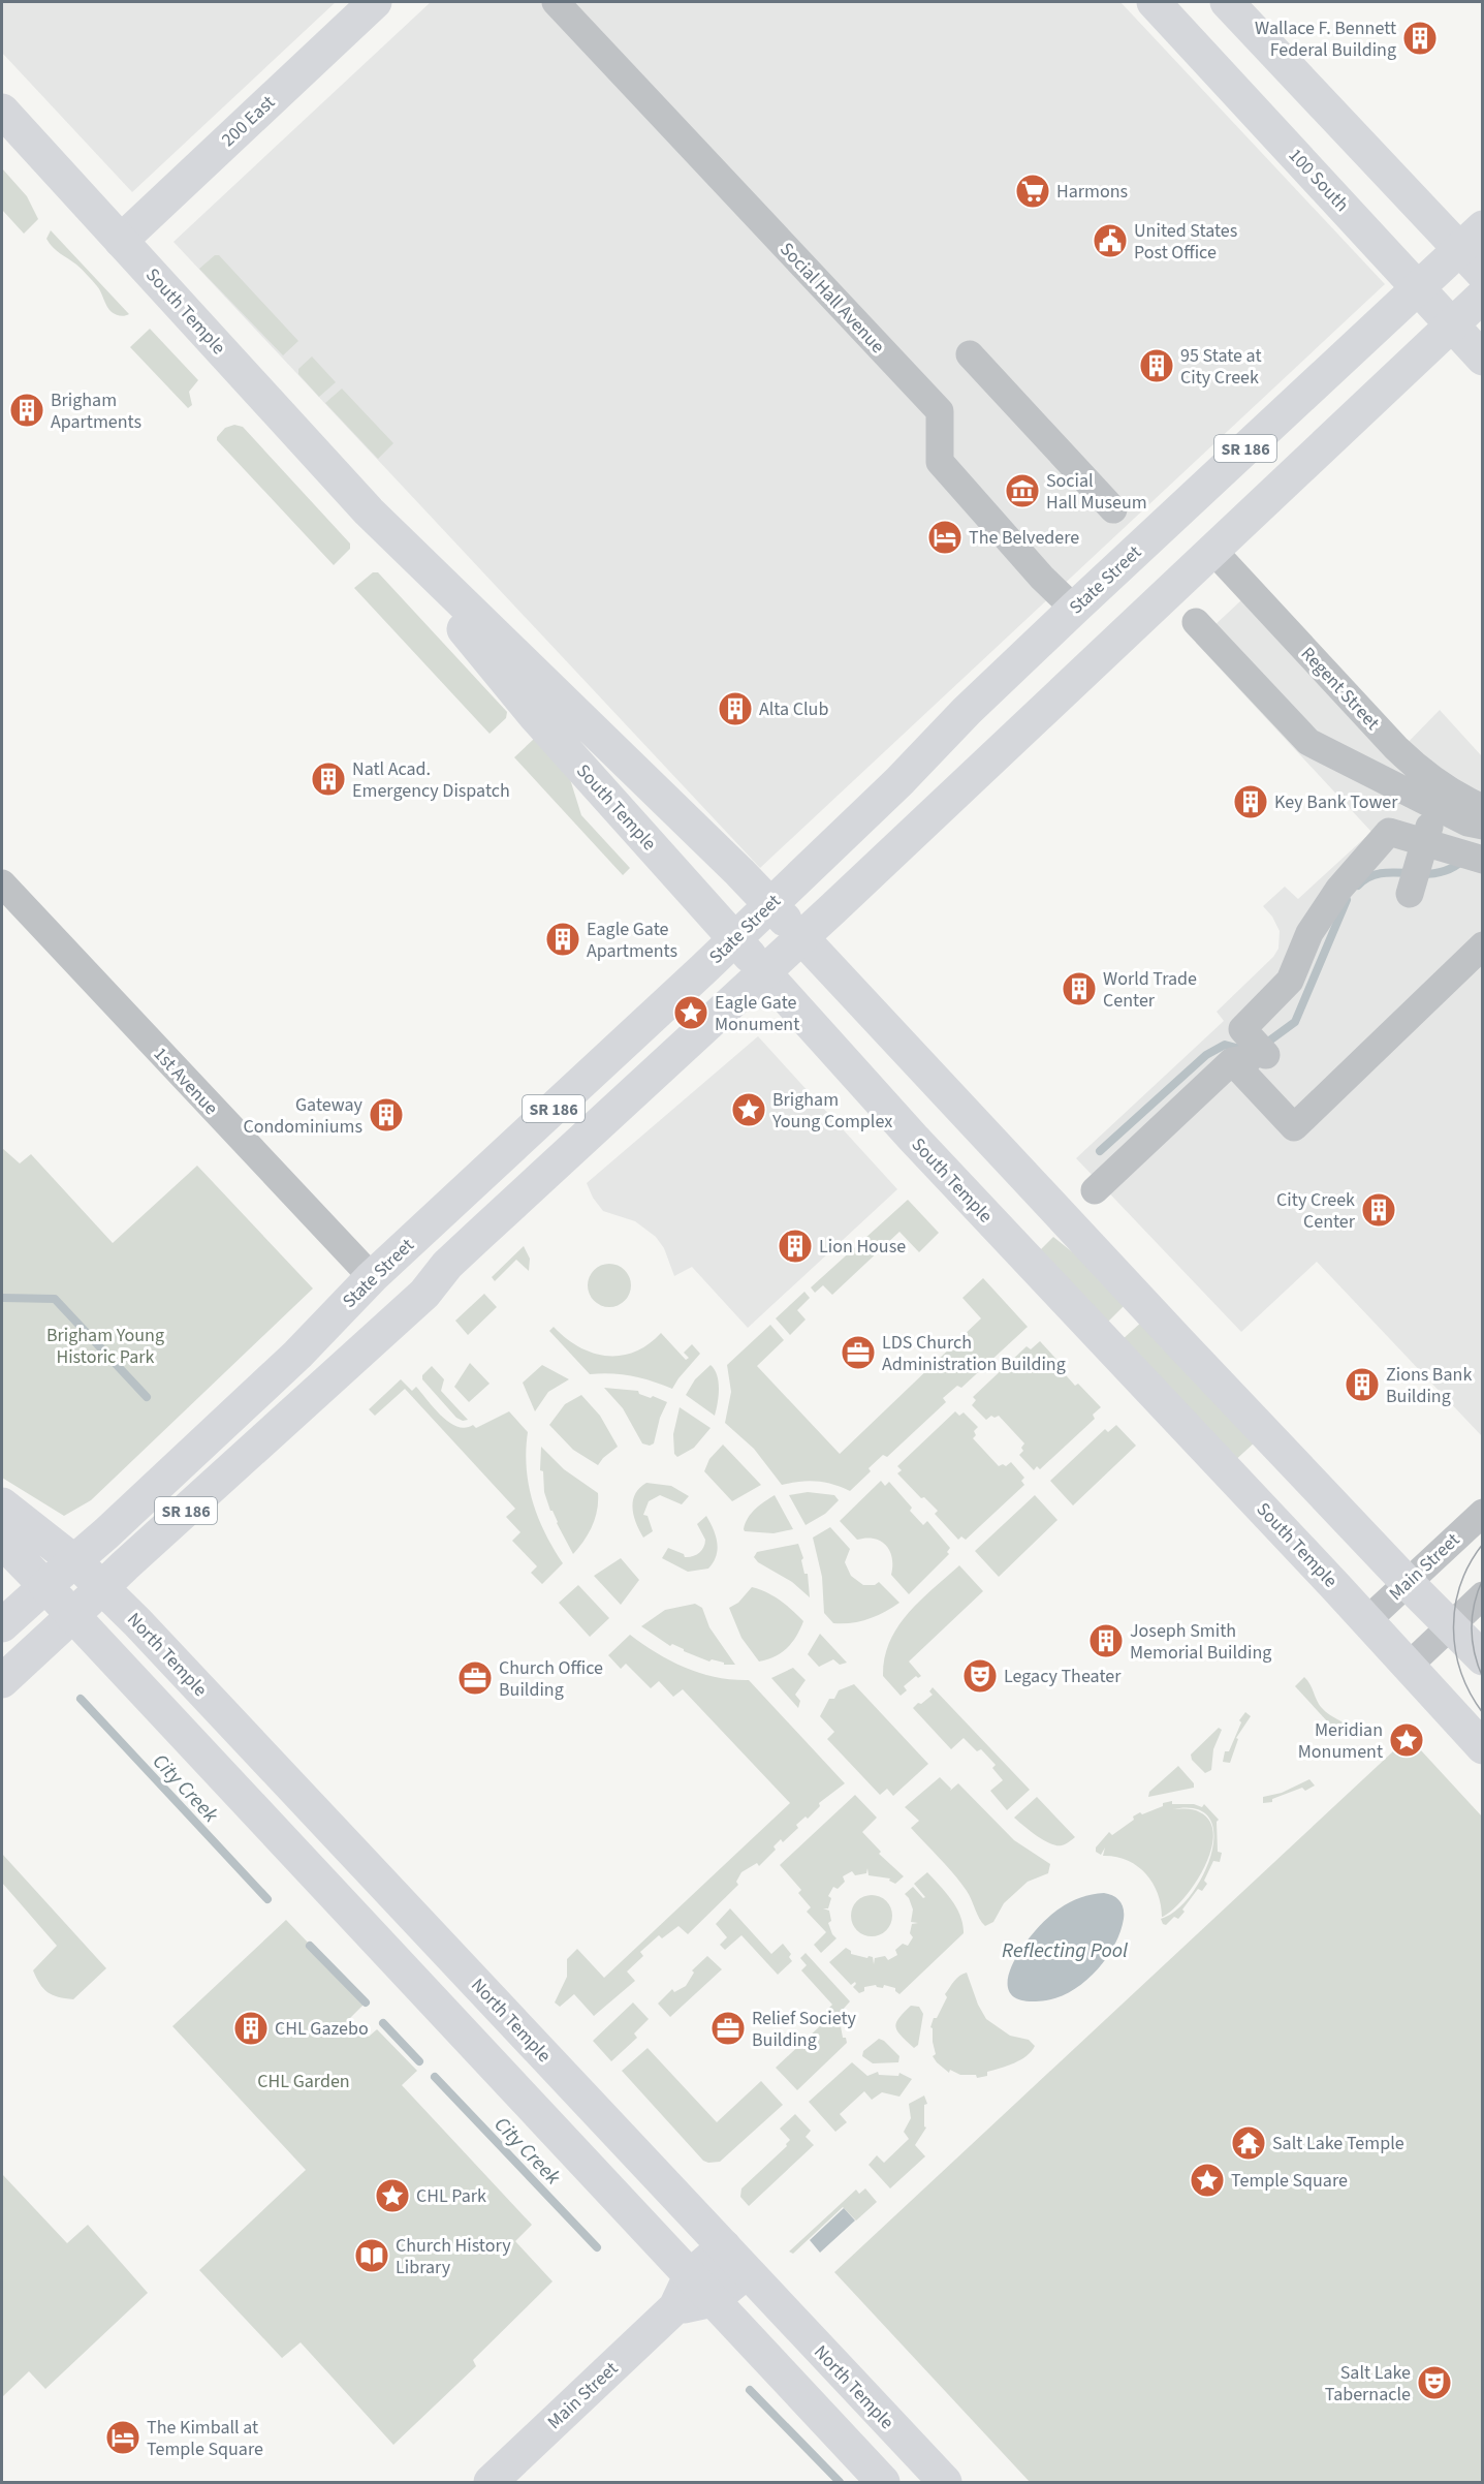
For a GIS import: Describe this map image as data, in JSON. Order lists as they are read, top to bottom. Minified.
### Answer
{"streets":{"main road":["200 East","100 South","South Temple","SR 186","State Street","Main Street","North Temple"],"street":["Social Hall Avenue","Regent Street","1st Avenue"]},"crossings":[["200 East","South Temple"],["100 South","SR 186"],["100 South","State Street"],["Social Hall Avenue","State Street"],["South Temple","SR 186"],["South Temple","State Street"],["South Temple","Main Street"],["SR 186","Regent Street"],["SR 186","North Temple"],["State Street","1st Avenue"],["State Street","North Temple"],["Main Street","North Temple"]],"water":["City Creek","Reflecting Pool"],"parks":["Brigham Young Historic Park","CHL Garden"],"places":{"building":["Wallace F. Bennett Federal Building","95 State at City Creek","Brigham Apartments","Alta Club","Natl Acad. Emergency Dispatch","Key Bank Tower","Eagle Gate Apartments","World Trade Center","Gateway Condominiums","City Creek Center","Lion House","Zions Bank Building","Joseph Smith Memorial Building","CHL Gazebo"],"supermarket":["Harmons"],"public building":["United States Post Office"],"museum":["Social Hall Museum"],"hotel":["The Belvedere","The Kimball at Temple Square"],"place":["Eagle Gate Monument","Brigham Young Complex","Meridian Monument","Temple Square","CHL Park"],"office":["LDS Church Administration Building","Church Office Building","Relief Society Building"],"theatre":["Legacy Theater","Salt Lake Tabernacle"],"temple":["Salt Lake Temple"],"library":["Church History Library"]}}
